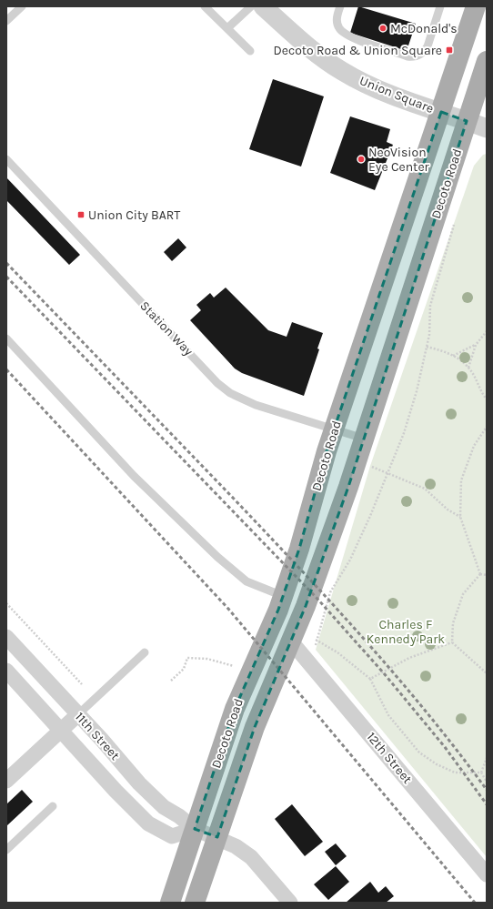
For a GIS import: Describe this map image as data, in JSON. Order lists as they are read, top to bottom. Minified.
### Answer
{"streets":{"main road":["Decoto Road"],"street":["Union Square","11th Street","12th Street"],"lane":["Station Way"]},"crossings":[["Union Square","Decoto Road"],["Decoto Road","Station Way"],["Decoto Road","11th Street"],["Decoto Road","12th Street"]],"parks":["Charles F Kennedy Park"],"places":{"other":["McDonald's","NeoVision Eye Center"],"transit":["Decoto Road & Union Square","Union City BART"]}}
